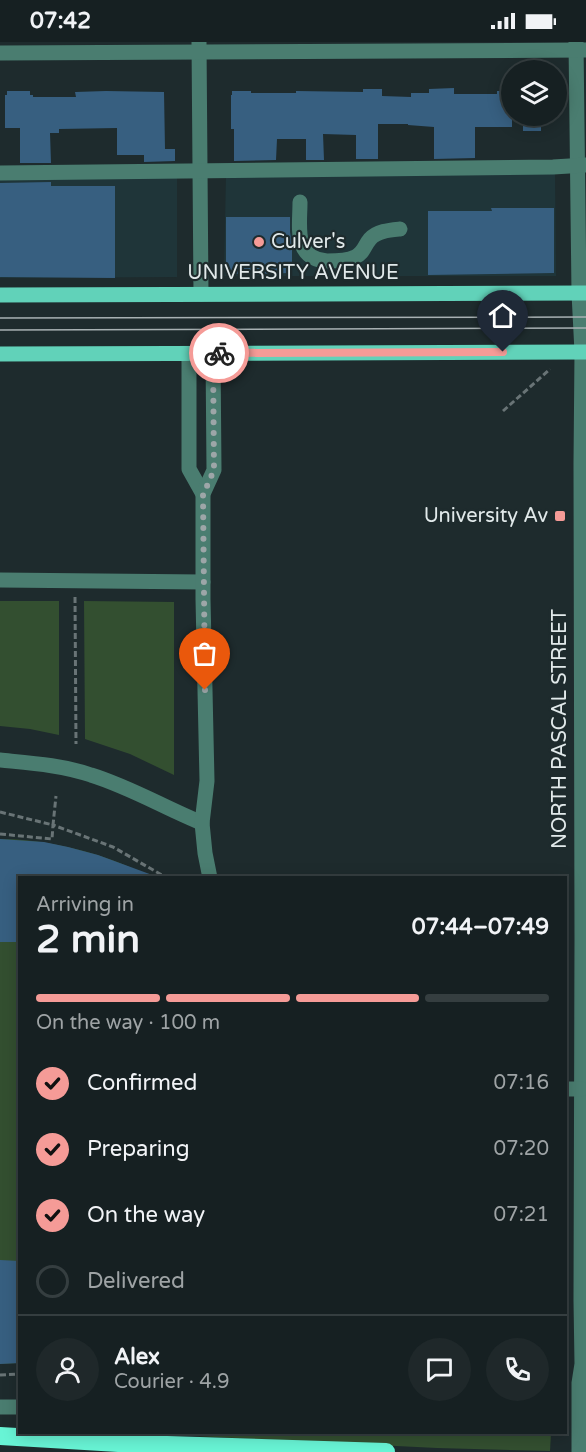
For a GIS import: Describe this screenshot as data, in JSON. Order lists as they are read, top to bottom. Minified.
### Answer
{"streets":{"main road":["UNIVERSITY AVENUE"],"street":["NORTH PASCAL STREET"]},"crossings":[["UNIVERSITY AVENUE","NORTH PASCAL STREET"]],"places":{"other":["Culver's"],"transit":["University Av"]},"page":{"status":"07:42","heading":["2 min","Arriving in","07:44–07:49"],"panel":["Alex","Courier · 4.9"],"bar":"On the way · 100 m","list":[["Confirmed","07:16"],["Preparing","07:20"],["On the way","07:21"],"Delivered"]}}
